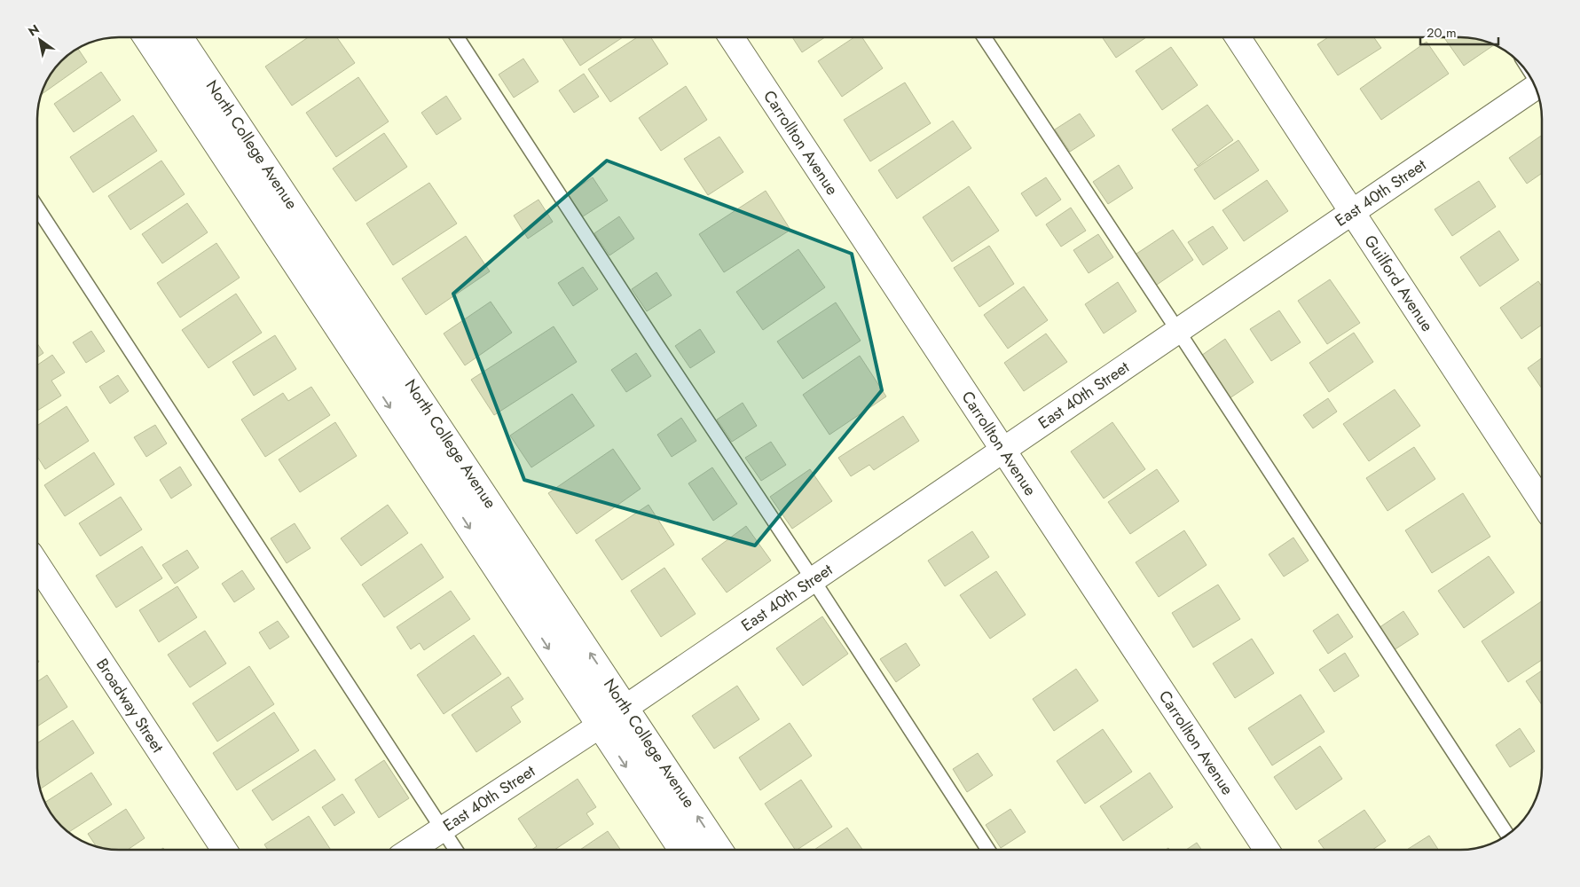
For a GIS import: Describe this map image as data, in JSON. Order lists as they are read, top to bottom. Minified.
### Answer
{"streets":{"street":["North College Avenue","Carrollton Avenue","East 40th Street","Guilford Avenue","Broadway Street"]},"crossings":[["North College Avenue","East 40th Street"],["Carrollton Avenue","East 40th Street"],["East 40th Street","Guilford Avenue"]],"scale_bar":"20 m","north":"top left"}
